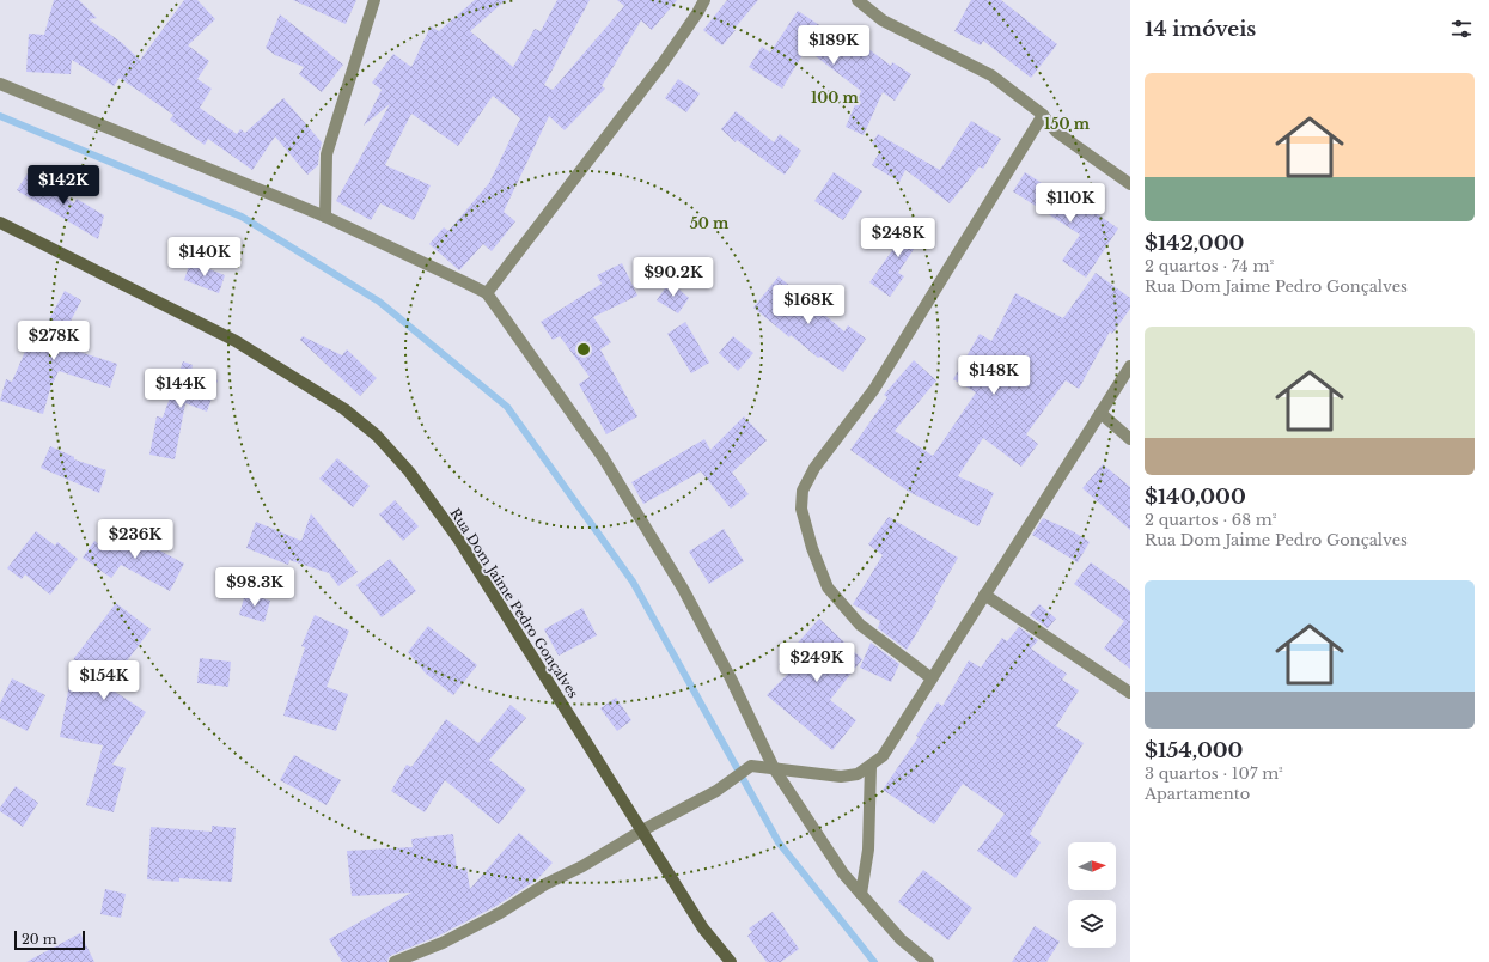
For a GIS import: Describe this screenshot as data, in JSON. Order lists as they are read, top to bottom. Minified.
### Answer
{"streets":{"main road":["Rua Dom Jaime Pedro Gonçalves"]},"scale_bar":"20 m","north":"right","page":{"heading":"14 imóveis","price":["$189K","$142K","$110K","$248K","$140K","$90.2K","$168K","$278K","$148K","$144K","$236K","$98.3K","$249K","$154K"],"list":[{"name":"$142,000","note":"2 quartos · 74 m² · Rua Dom Jaime Pedro Gonçalves"},{"name":"$140,000","note":"2 quartos · 68 m² · Rua Dom Jaime Pedro Gonçalves"},{"name":"$154,000","note":"3 quartos · 107 m² · Apartamento"}],"scale":"20 m"},"rings":["100 m","150 m","50 m"]}
